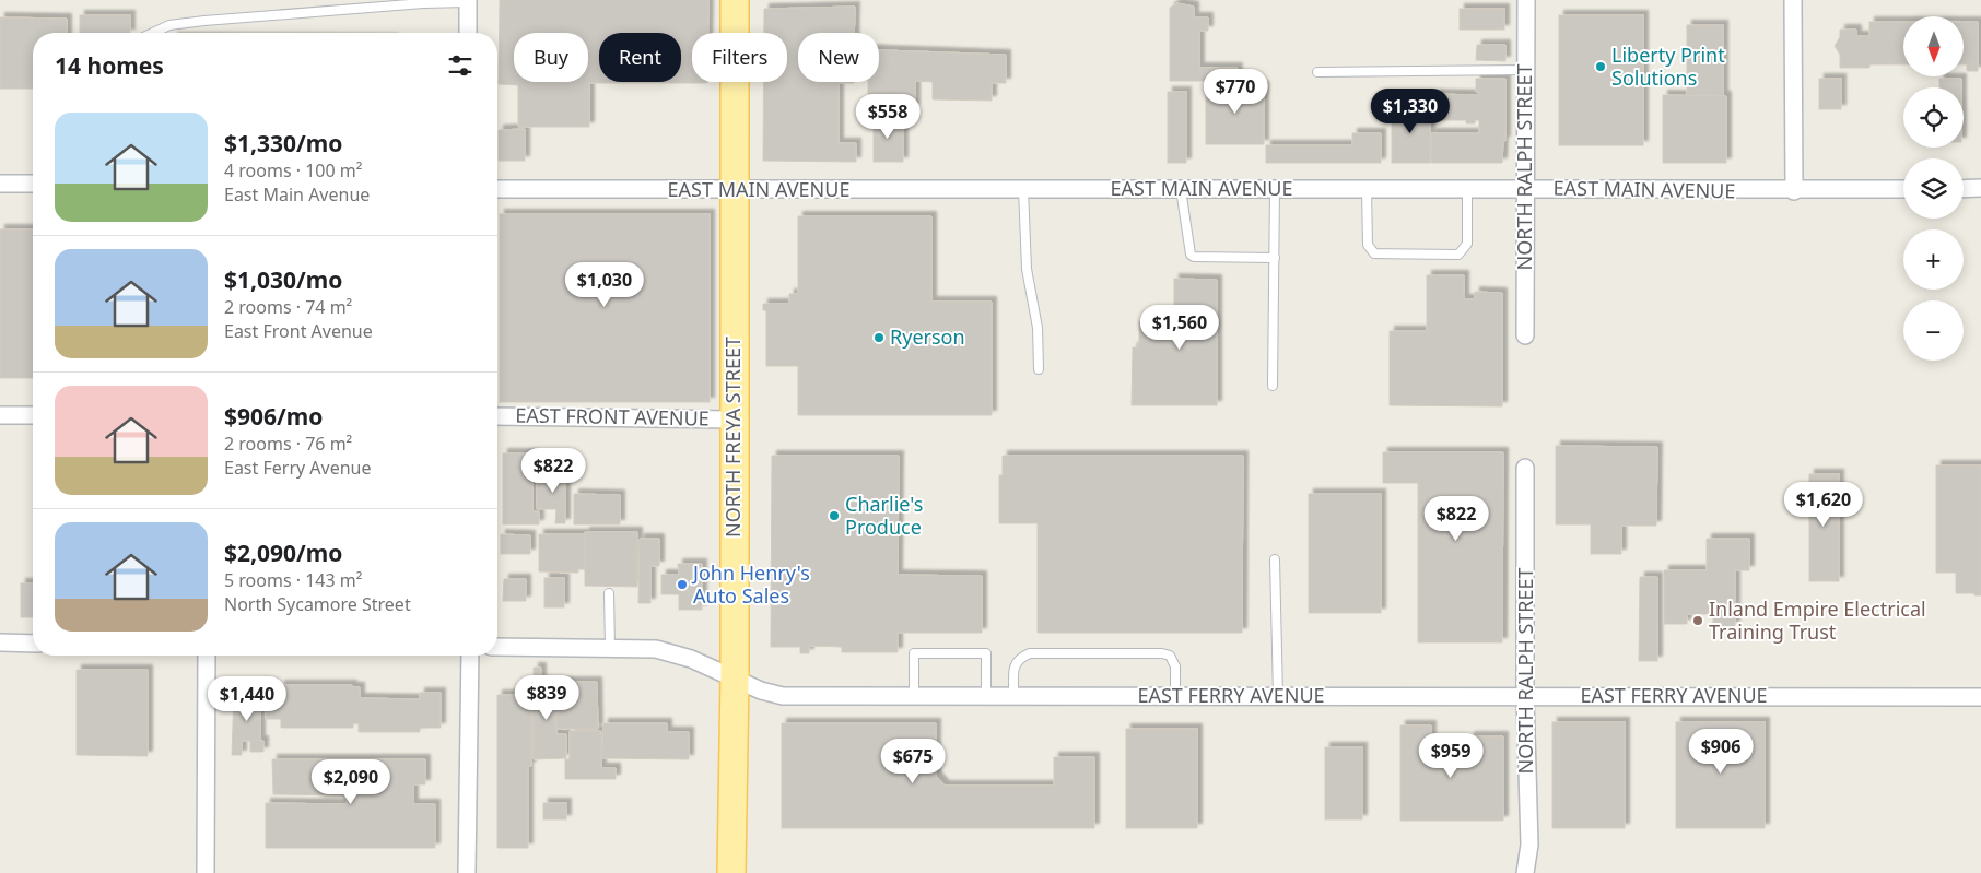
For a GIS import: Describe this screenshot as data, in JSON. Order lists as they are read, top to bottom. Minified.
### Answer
{"streets":{"main road":["NORTH FREYA STREET"],"street":["NORTH RALPH STREET","EAST MAIN AVENUE","EAST FRONT AVENUE","EAST FERRY AVENUE"]},"crossings":[["NORTH RALPH STREET","EAST MAIN AVENUE"],["NORTH RALPH STREET","EAST FERRY AVENUE"],["EAST MAIN AVENUE","NORTH FREYA STREET"],["EAST FRONT AVENUE","NORTH FREYA STREET"],["NORTH FREYA STREET","EAST FERRY AVENUE"]],"places":["Liberty Print Solutions","Ryerson","Charlie's Produce","John Henry's Auto Sales","Inland Empire Electrical Training Trust"],"north":"bottom","page":{"map_buttons":["+","−"],"chip":["Buy","Rent","Filters","New"],"heading":"14 homes","price":["$770","$1,330","$558","$1,030","$1,560","$822","$1,620","$822","$839","$1,440","$906","$959","$675","$2,090"],"list":[{"name":"$1,330/mo","note":"4 rooms · 100 m² · East Main Avenue"},{"name":"$1,030/mo","note":"2 rooms · 74 m² · East Front Avenue"},{"name":"$906/mo","note":"2 rooms · 76 m² · East Ferry Avenue"},{"name":"$2,090/mo","note":"5 rooms · 143 m² · North Sycamore Street"}]}}
